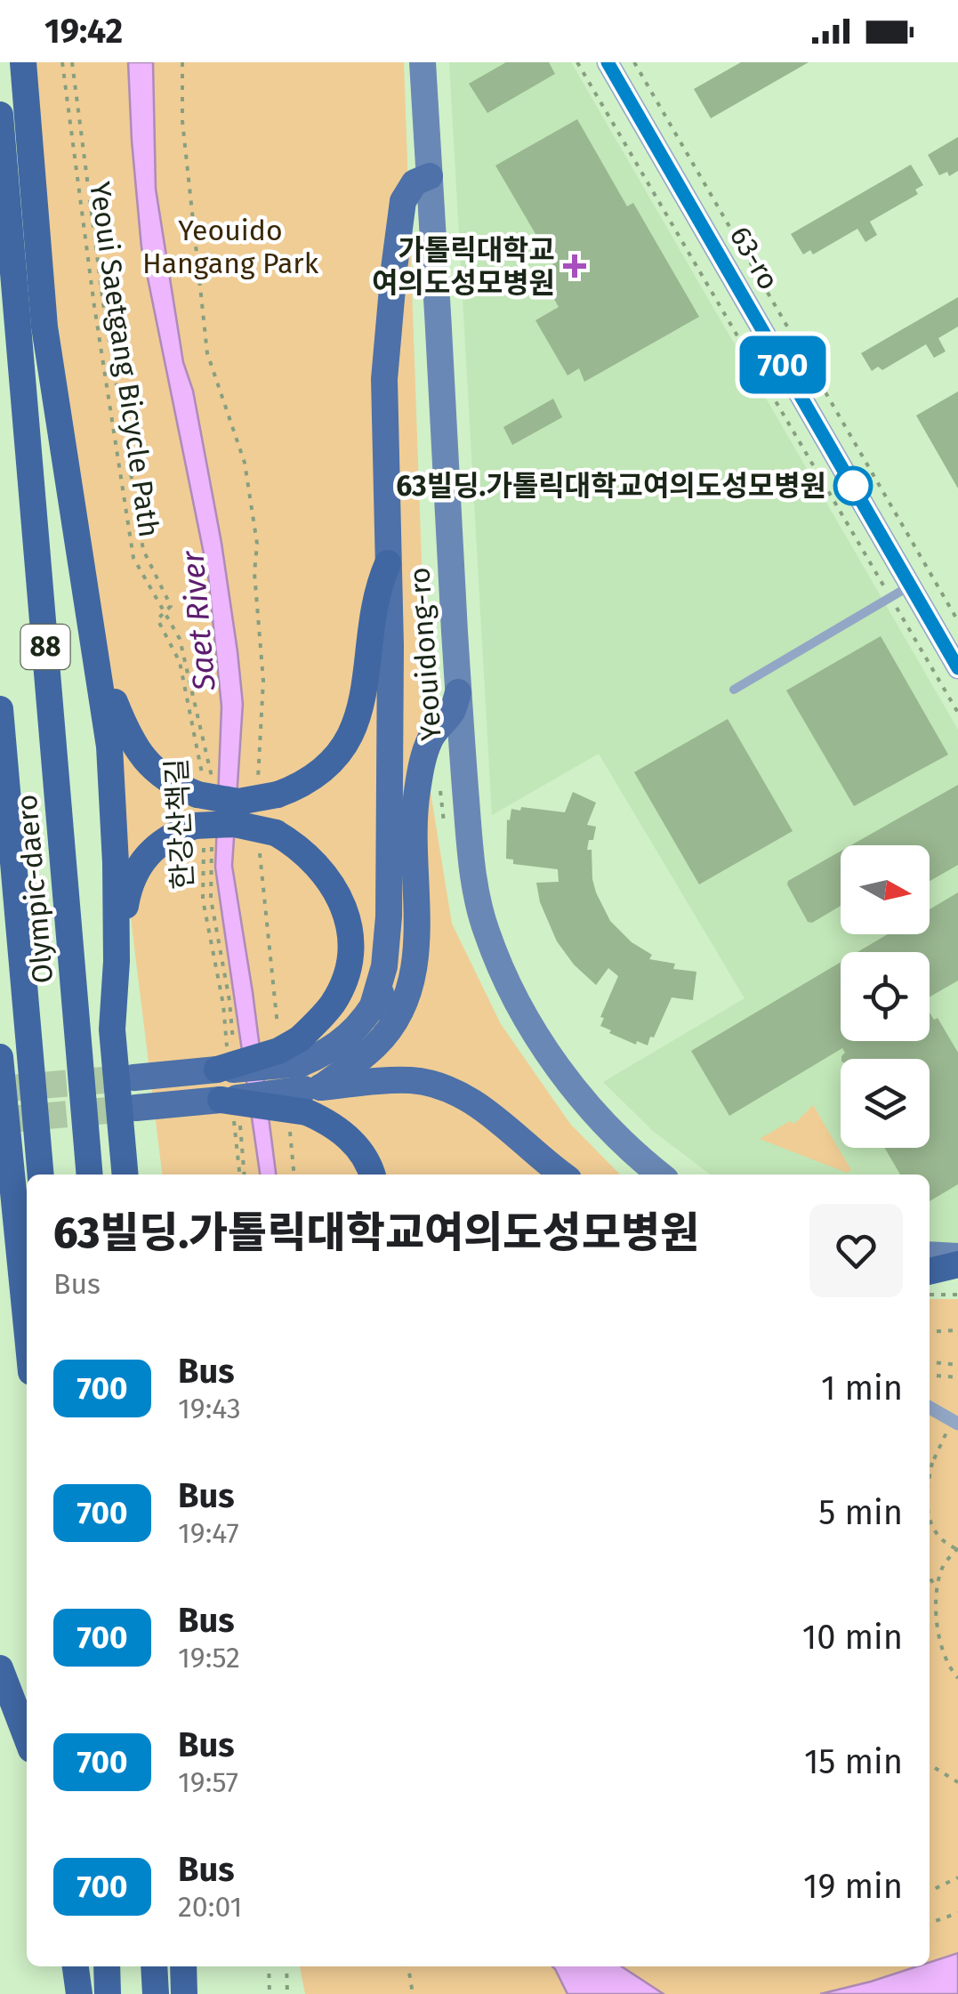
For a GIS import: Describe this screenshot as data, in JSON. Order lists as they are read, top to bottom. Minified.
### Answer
{"streets":{"highway":["88","Olympic-daero"],"main road":["Yeouidong-ro"],"street":["63-ro"],"path":["Yeoui Saetgang Bicycle Path","한강산책길"]},"crossings":[["Yeoui Saetgang Bicycle Path","한강산책길"]],"water":["Saet River"],"parks":["Yeouido Hangang Park"],"places":{"health":["가톨릭대학교 여의도성모병원"],"other":["63빌딩.가톨릭대학교여의도성모병원"]},"lines":["bus line 700"],"north":"right","page":{"status":"19:42","on_map":"700","heading":["63빌딩.가톨릭대학교여의도성모병원","Bus"],"list":[{"mark":"700","name":"Bus","note":"19:43","value":"1 min"},{"mark":"700","name":"Bus","note":"19:47","value":"5 min"},{"mark":"700","name":"Bus","note":"19:52","value":"10 min"},{"mark":"700","name":"Bus","note":"19:57","value":"15 min"},{"mark":"700","name":"Bus","note":"20:01","value":"19 min"}]}}
